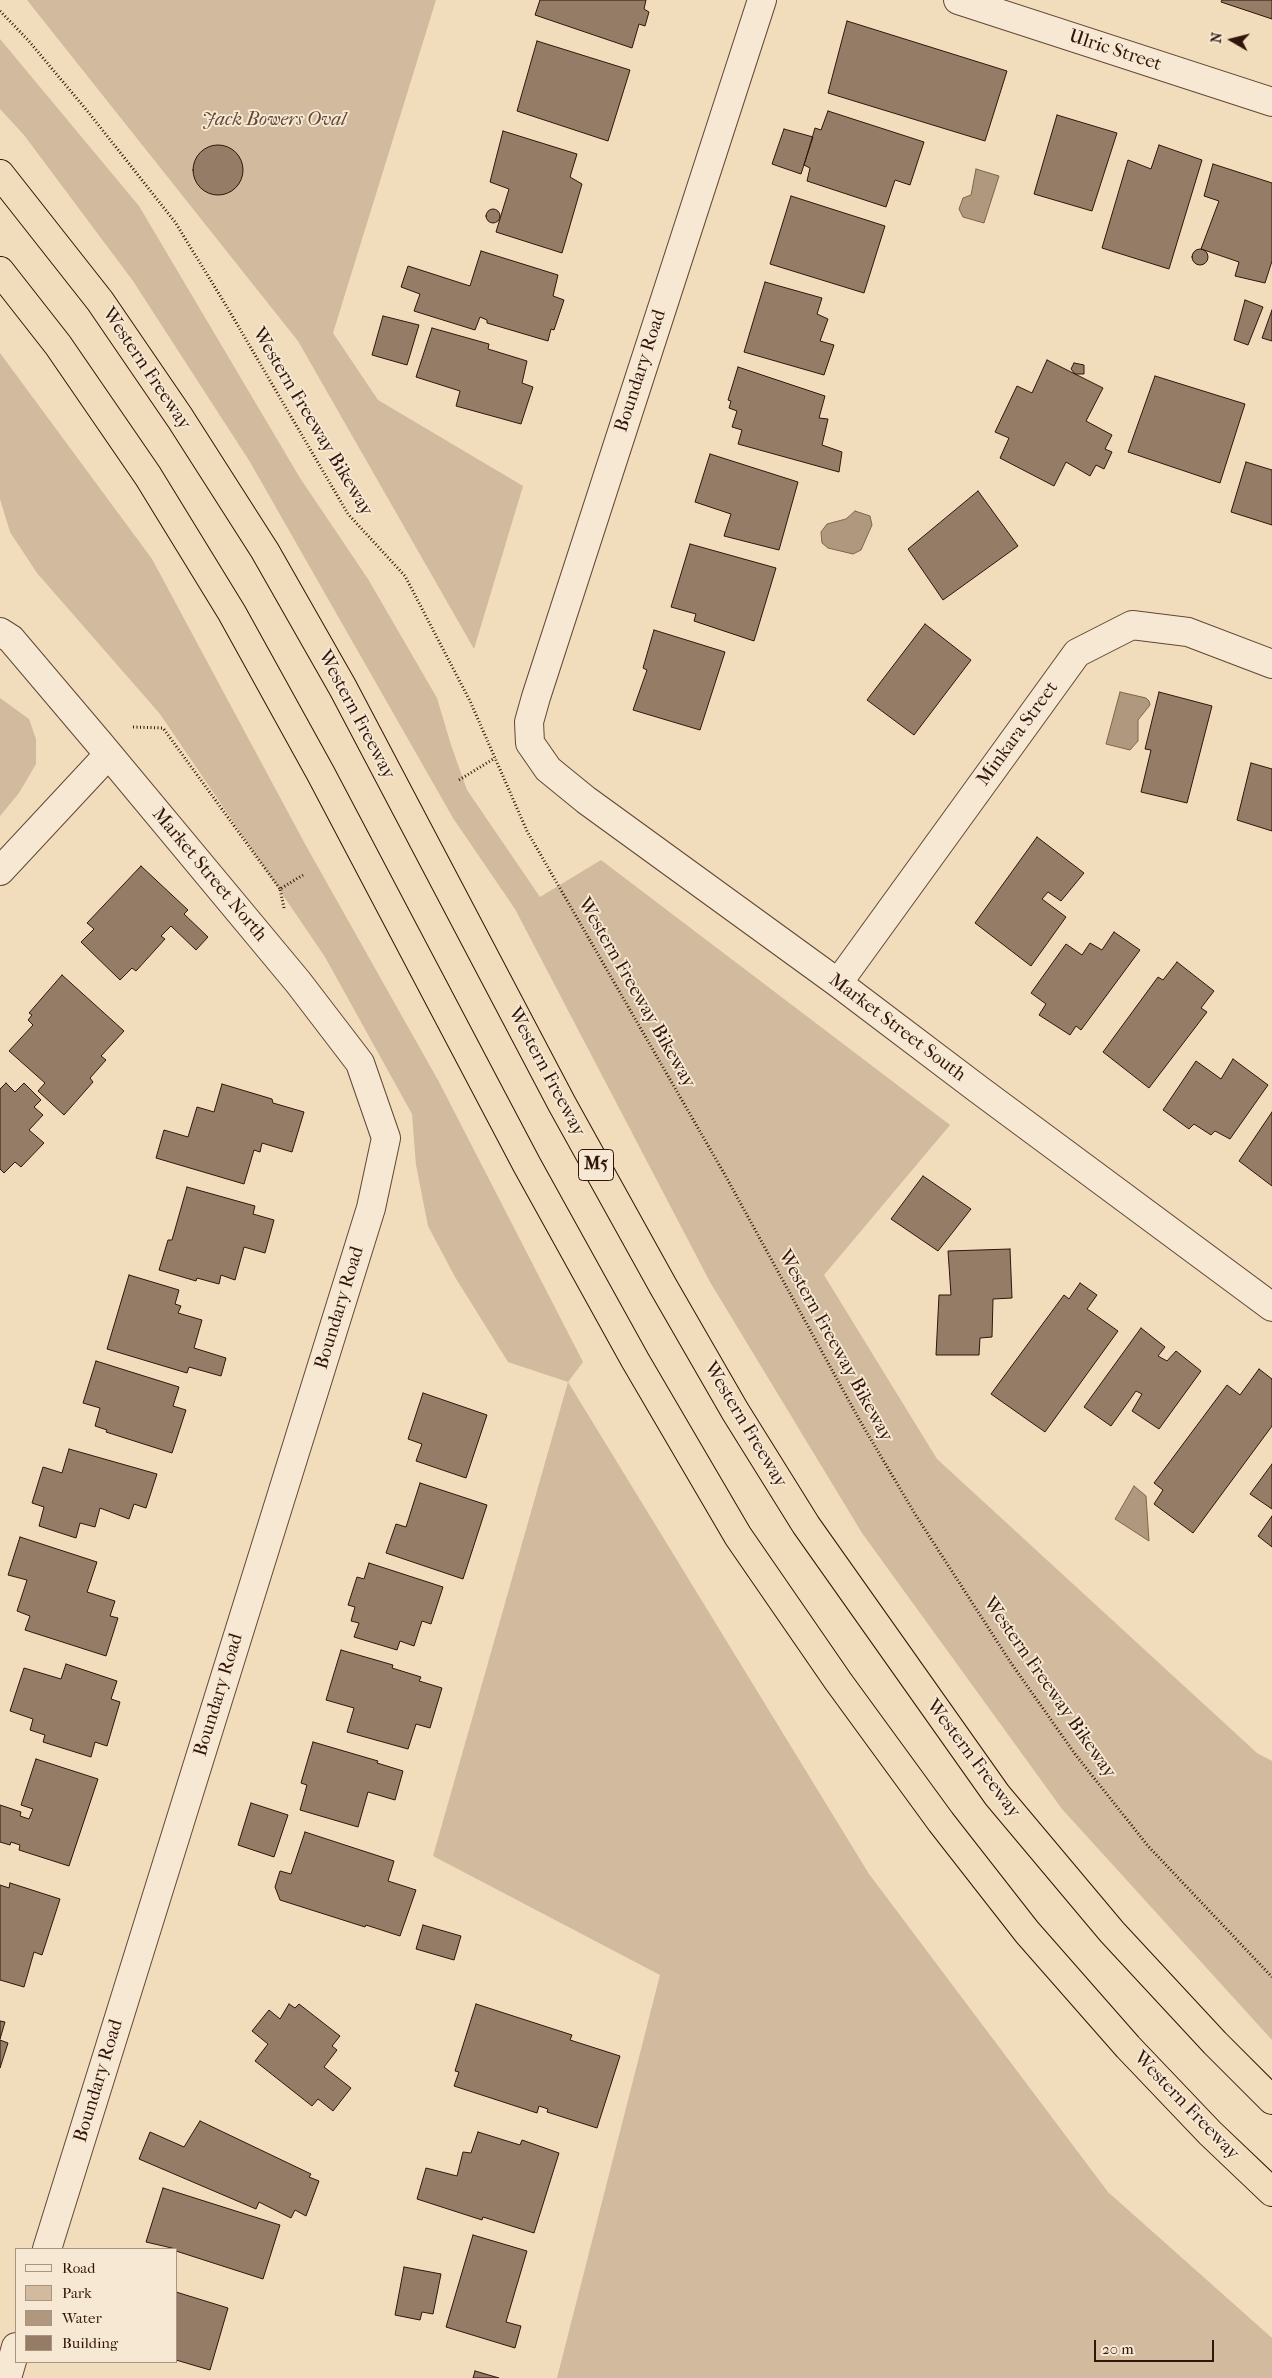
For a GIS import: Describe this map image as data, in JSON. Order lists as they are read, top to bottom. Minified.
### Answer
{"streets":{"highway":["Western Freeway","M5"],"street":["Ulric Street","Boundary Road","Minkara Street","Market Street North","Market Street South"],"path":["Western Freeway Bikeway"]},"crossings":[["Boundary Road","Market Street North"],["Boundary Road","Market Street South"],["Minkara Street","Market Street South"]],"parks":["Jack Bowers Oval"],"legend":["Road","Park","Water","Building"],"scale_bar":"20 m","north":"left"}
